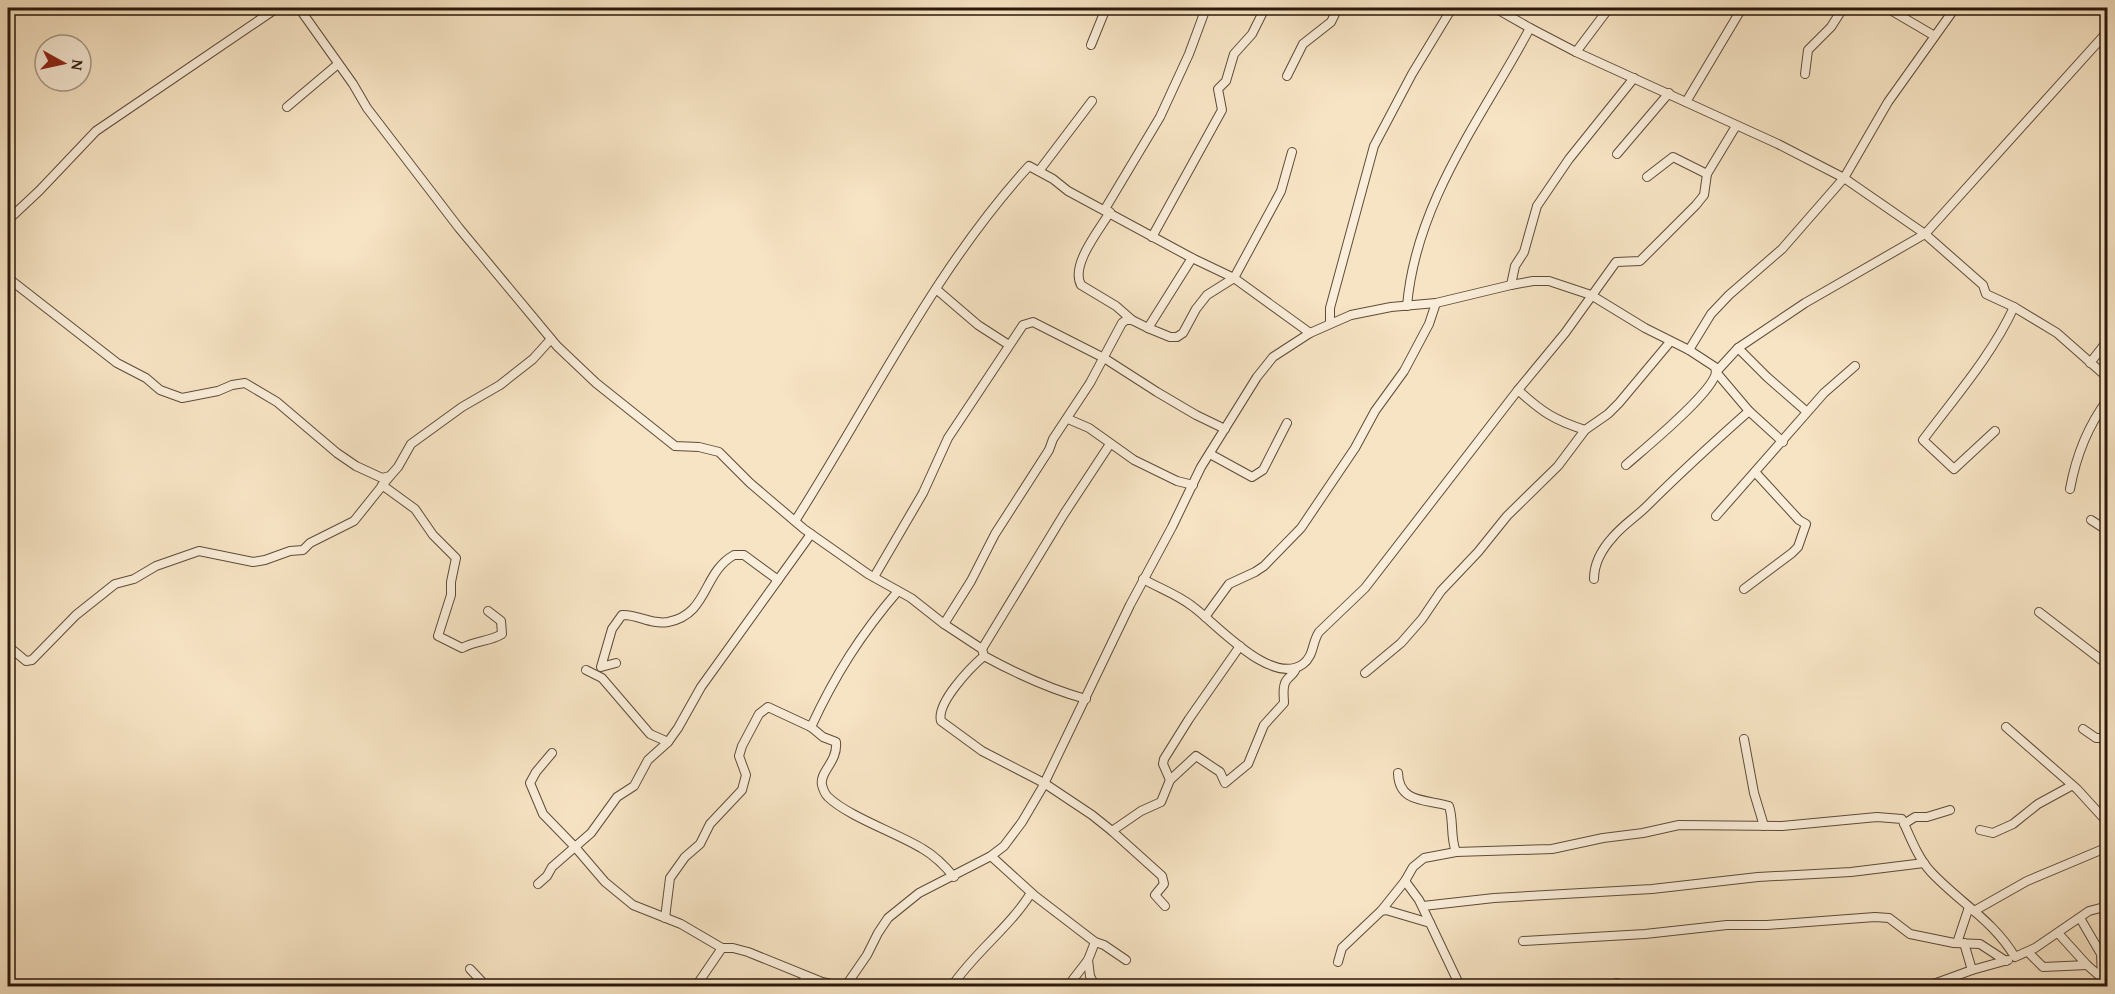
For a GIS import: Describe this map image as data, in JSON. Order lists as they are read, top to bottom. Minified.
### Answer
{"north":"right"}
